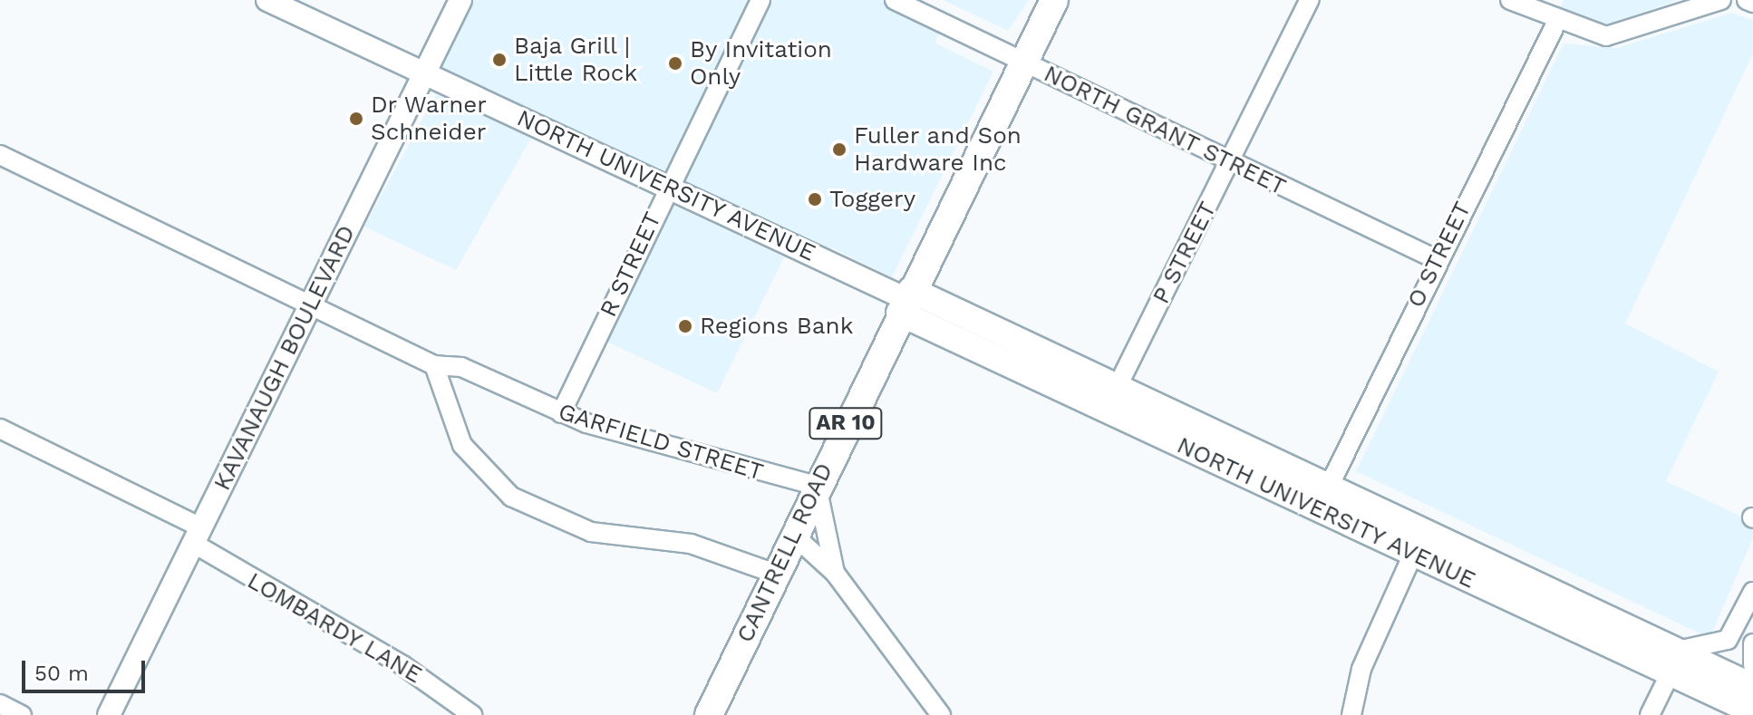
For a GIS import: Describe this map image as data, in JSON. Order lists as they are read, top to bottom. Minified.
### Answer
{"streets":{"main road":["NORTH UNIVERSITY AVENUE","AR 10","CANTRELL ROAD"],"street":["NORTH GRANT STREET","P STREET","O STREET","R STREET","KAVANAUGH BOULEVARD","GARFIELD STREET","LOMBARDY LANE"]},"crossings":[["NORTH GRANT STREET","P STREET"],["NORTH GRANT STREET","O STREET"],["NORTH GRANT STREET","CANTRELL ROAD"],["NORTH UNIVERSITY AVENUE","P STREET"],["NORTH UNIVERSITY AVENUE","O STREET"],["NORTH UNIVERSITY AVENUE","R STREET"],["NORTH UNIVERSITY AVENUE","KAVANAUGH BOULEVARD"],["NORTH UNIVERSITY AVENUE","CANTRELL ROAD"],["R STREET","GARFIELD STREET"],["KAVANAUGH BOULEVARD","GARFIELD STREET"],["KAVANAUGH BOULEVARD","LOMBARDY LANE"],["GARFIELD STREET","CANTRELL ROAD"]],"places":["Baja Grill | Little Rock","By Invitation Only","Dr Warner Schneider","Fuller and Son Hardware Inc","Toggery","Regions Bank"],"scale_bar":"50 m"}
